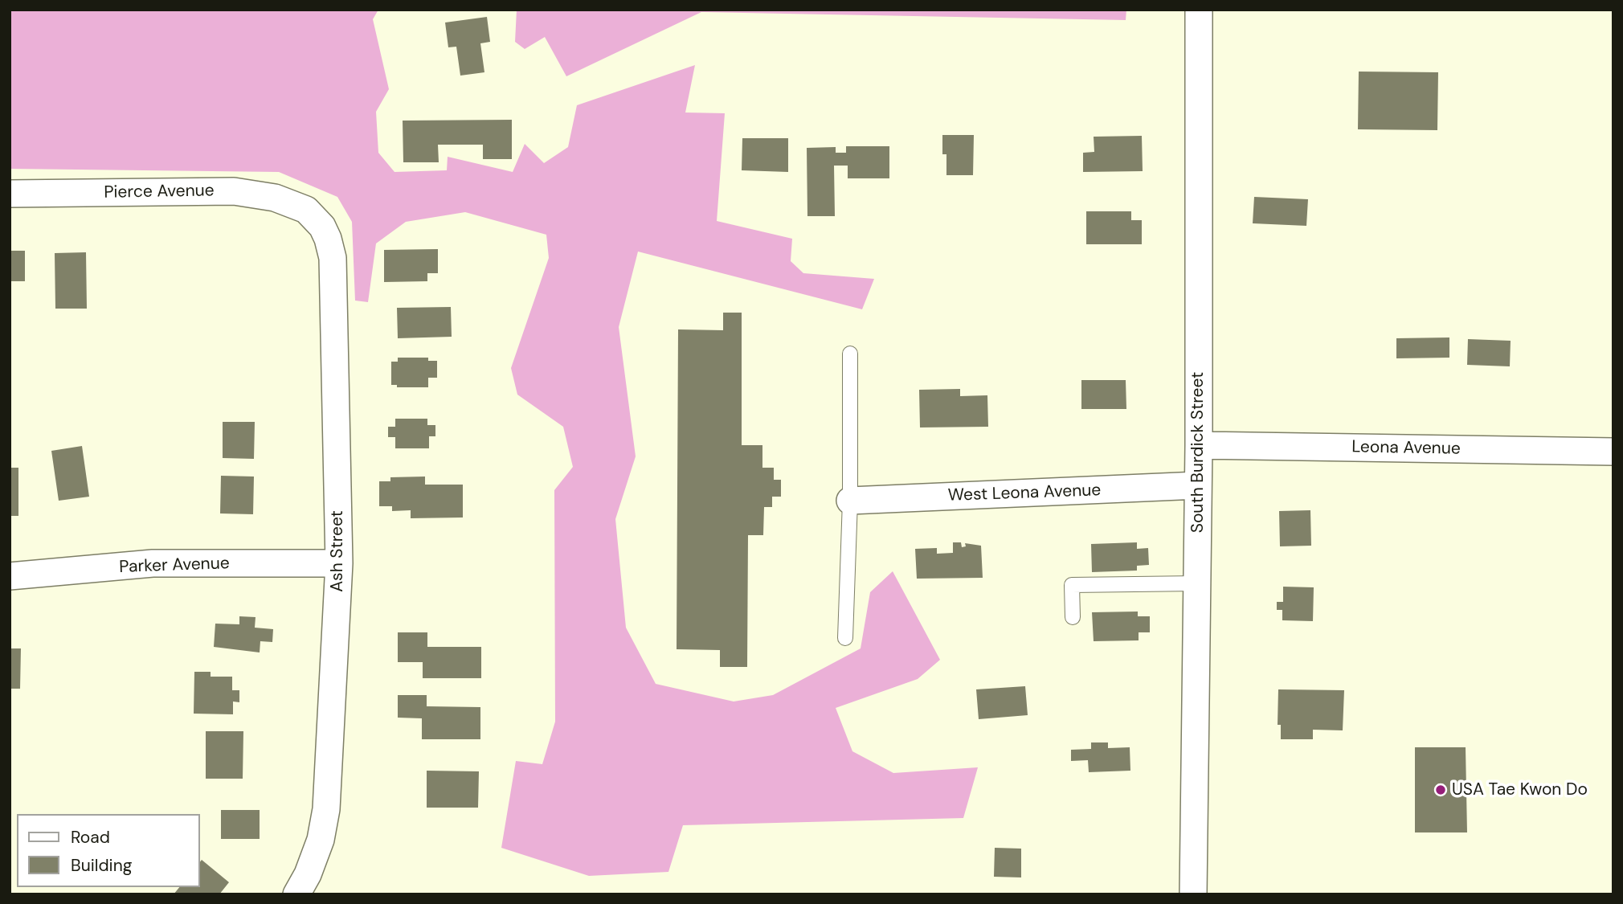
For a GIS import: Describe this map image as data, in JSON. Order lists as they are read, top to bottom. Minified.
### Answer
{"streets":{"street":["Pierce Avenue","Leona Avenue","South Burdick Street","West Leona Avenue","Ash Street","Parker Avenue"]},"crossings":[["Pierce Avenue","Ash Street"],["Leona Avenue","South Burdick Street"],["South Burdick Street","West Leona Avenue"],["Ash Street","Parker Avenue"]],"places":["USA Tae Kwon Do"],"legend":["Road","Building"]}
